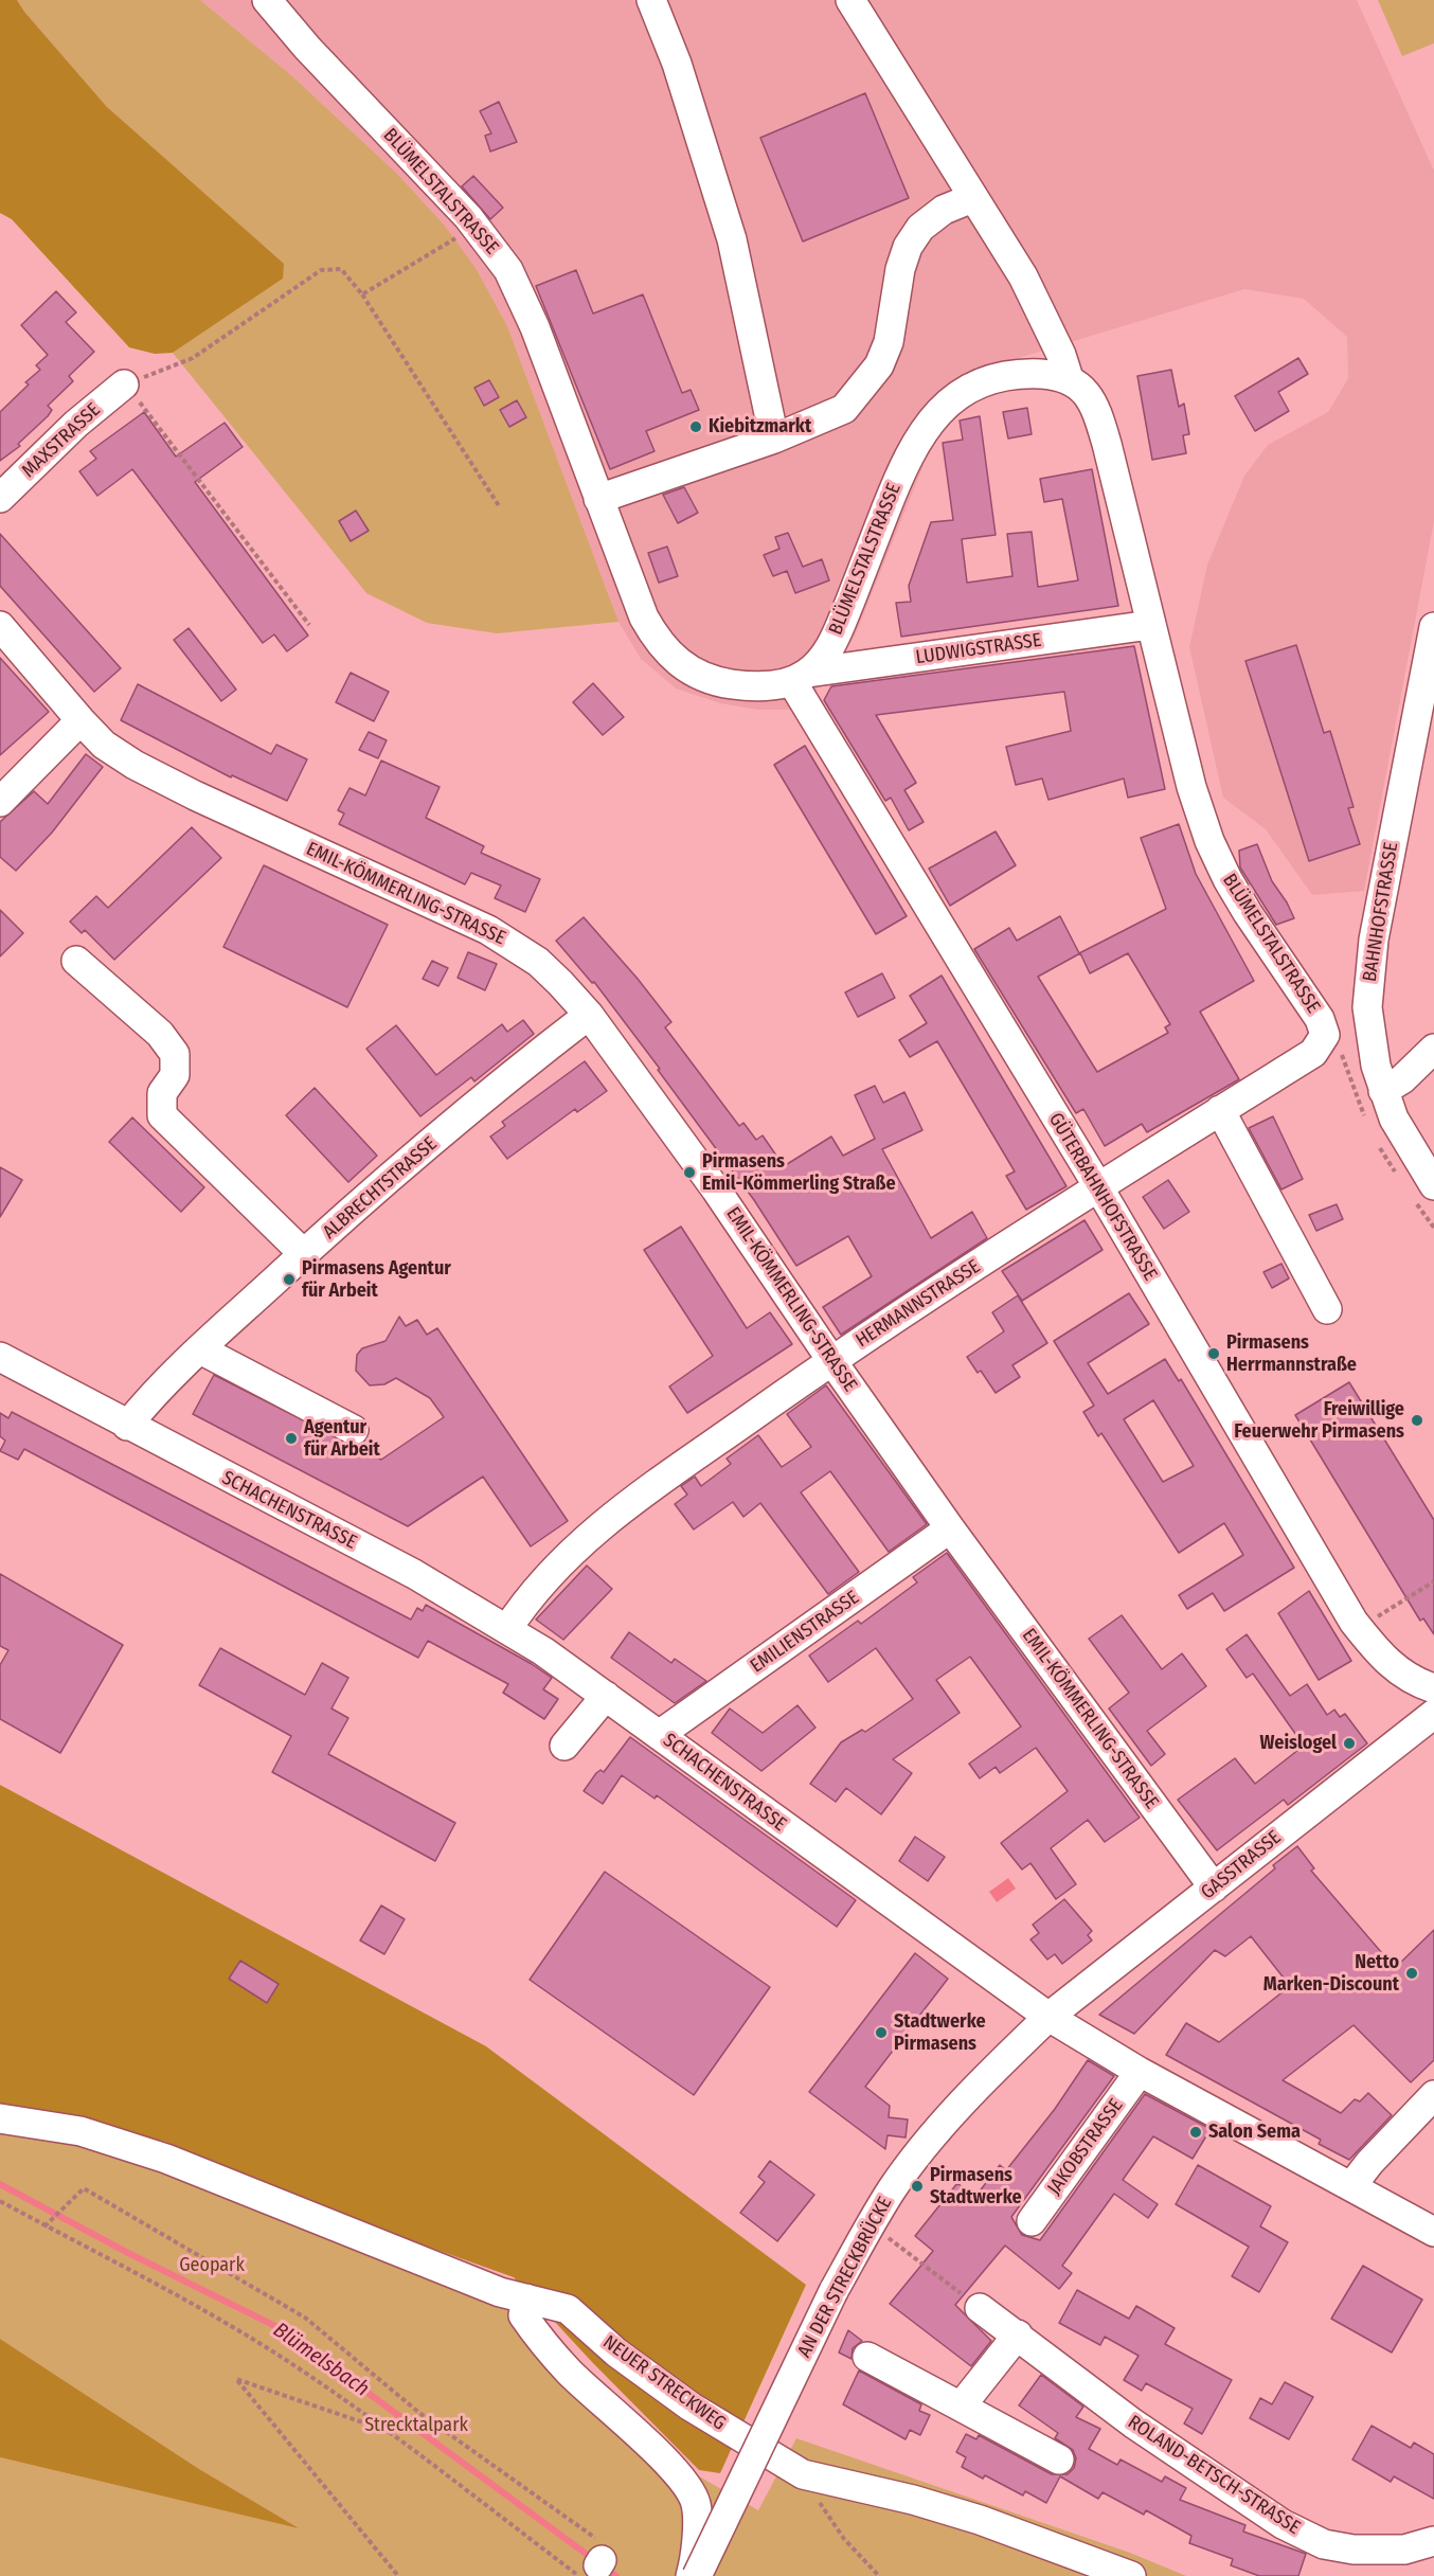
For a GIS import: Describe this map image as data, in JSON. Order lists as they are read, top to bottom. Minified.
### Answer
{"streets":{"street":["BLÜMELSTALSTRASSE","MAXSTRASSE","LUDWIGSTRASSE","EMIL-KÖMMERLING-STRASSE","BAHNHOFSTRASSE","ALBRECHTSTRASSE","GÜTERBAHNHOFSTRASSE","HERMANNSTRASSE","SCHACHENSTRASSE","EMILIENSTRASSE","GASSTRASSE","JAKOBSTRASSE","AN DER STRECKBRÜCKE","NEUER STRECKWEG","ROLAND-BETSCH-STRASSE"]},"crossings":[["BLÜMELSTALSTRASSE","LUDWIGSTRASSE"],["BLÜMELSTALSTRASSE","GÜTERBAHNHOFSTRASSE"],["BLÜMELSTALSTRASSE","HERMANNSTRASSE"],["LUDWIGSTRASSE","GÜTERBAHNHOFSTRASSE"],["EMIL-KÖMMERLING-STRASSE","ALBRECHTSTRASSE"],["EMIL-KÖMMERLING-STRASSE","HERMANNSTRASSE"],["EMIL-KÖMMERLING-STRASSE","EMILIENSTRASSE"],["EMIL-KÖMMERLING-STRASSE","GASSTRASSE"],["ALBRECHTSTRASSE","SCHACHENSTRASSE"],["GÜTERBAHNHOFSTRASSE","HERMANNSTRASSE"],["HERMANNSTRASSE","SCHACHENSTRASSE"],["SCHACHENSTRASSE","EMILIENSTRASSE"],["SCHACHENSTRASSE","GASSTRASSE"],["SCHACHENSTRASSE","JAKOBSTRASSE"],["SCHACHENSTRASSE","AN DER STRECKBRÜCKE"],["GASSTRASSE","AN DER STRECKBRÜCKE"]],"water":["Blümelsbach"],"parks":["Geopark","Strecktalpark"],"places":["Kiebitzmarkt","Pirmasens Emil-Kömmerling Straße","Pirmasens Agentur für Arbeit","Pirmasens Herrmannstraße","Freiwillige Feuerwehr Pirmasens","Agentur für Arbeit","Weislogel","Netto Marken-Discount","Stadtwerke Pirmasens","Salon Sema","Pirmasens Stadtwerke"]}
